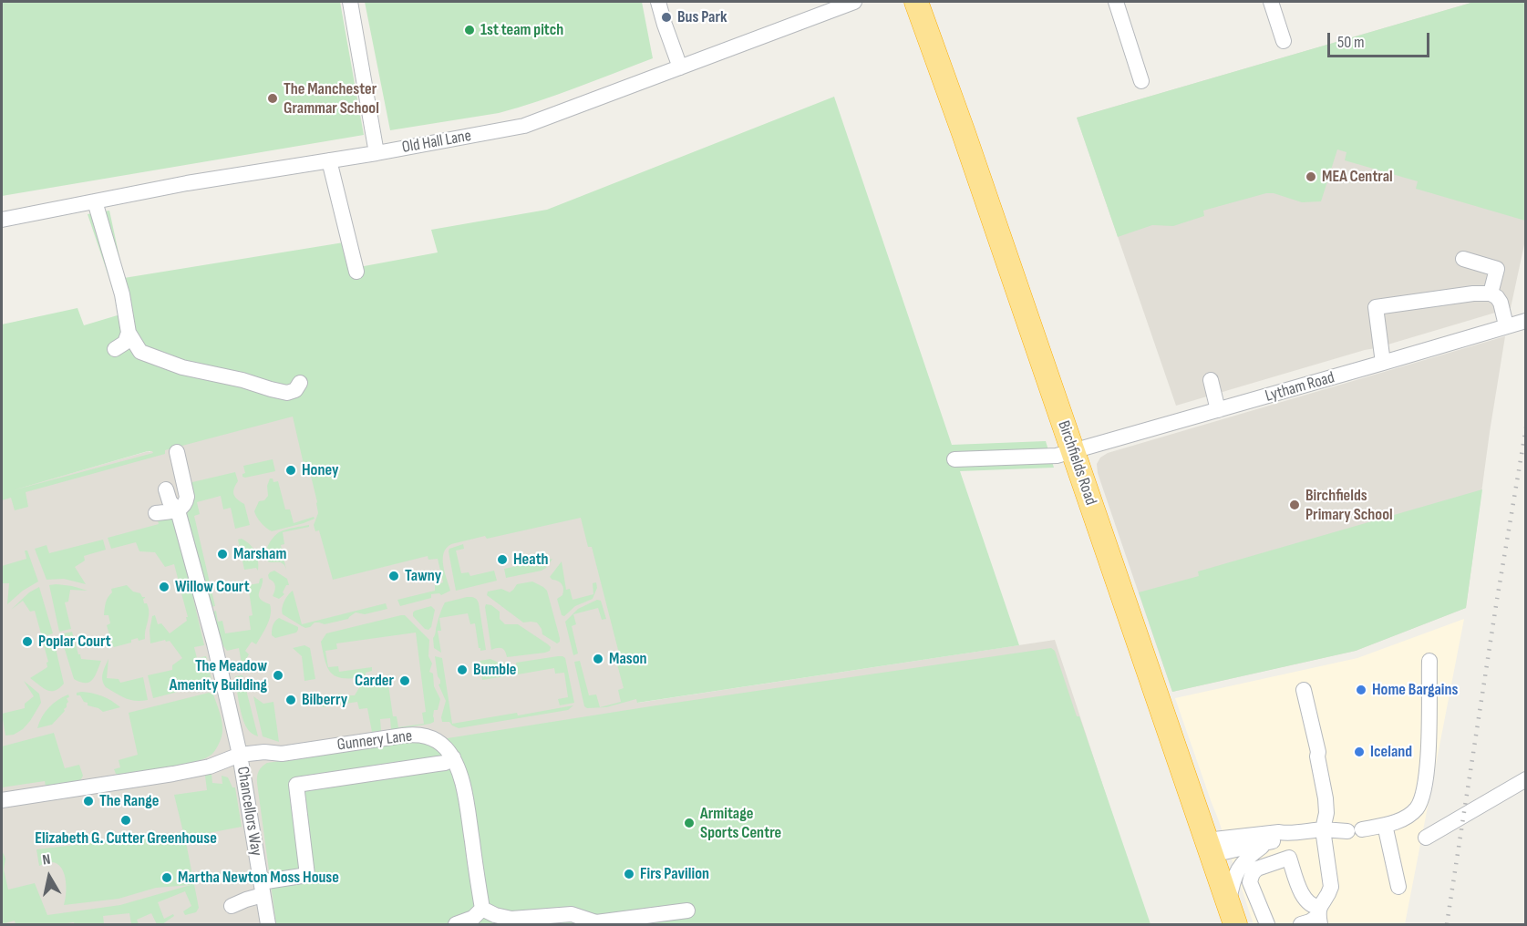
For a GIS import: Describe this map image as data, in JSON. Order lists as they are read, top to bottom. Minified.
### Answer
{"streets":{"highway":["Birchfields Road"],"street":["Old Hall Lane","Lytham Road","Gunnery Lane","Chancellors Way"]},"crossings":[["Lytham Road","Birchfields Road"],["Gunnery Lane","Chancellors Way"]],"places":["Bus Park","1st team pitch","The Manchester Grammar School","MEA Central","Honey","Birchfields Primary School","Marsham","Heath","Tawny","Willow Court","Poplar Court","Mason","Bumble","The Meadow Amenity Building","Carder","Home Bargains","Bilberry","Iceland","The Range","Elizabeth G. Cutter Greenhouse","Armitage Sports Centre","Firs Pavilion","Martha Newton Moss House"],"scale_bar":"50 m","north":"top"}
